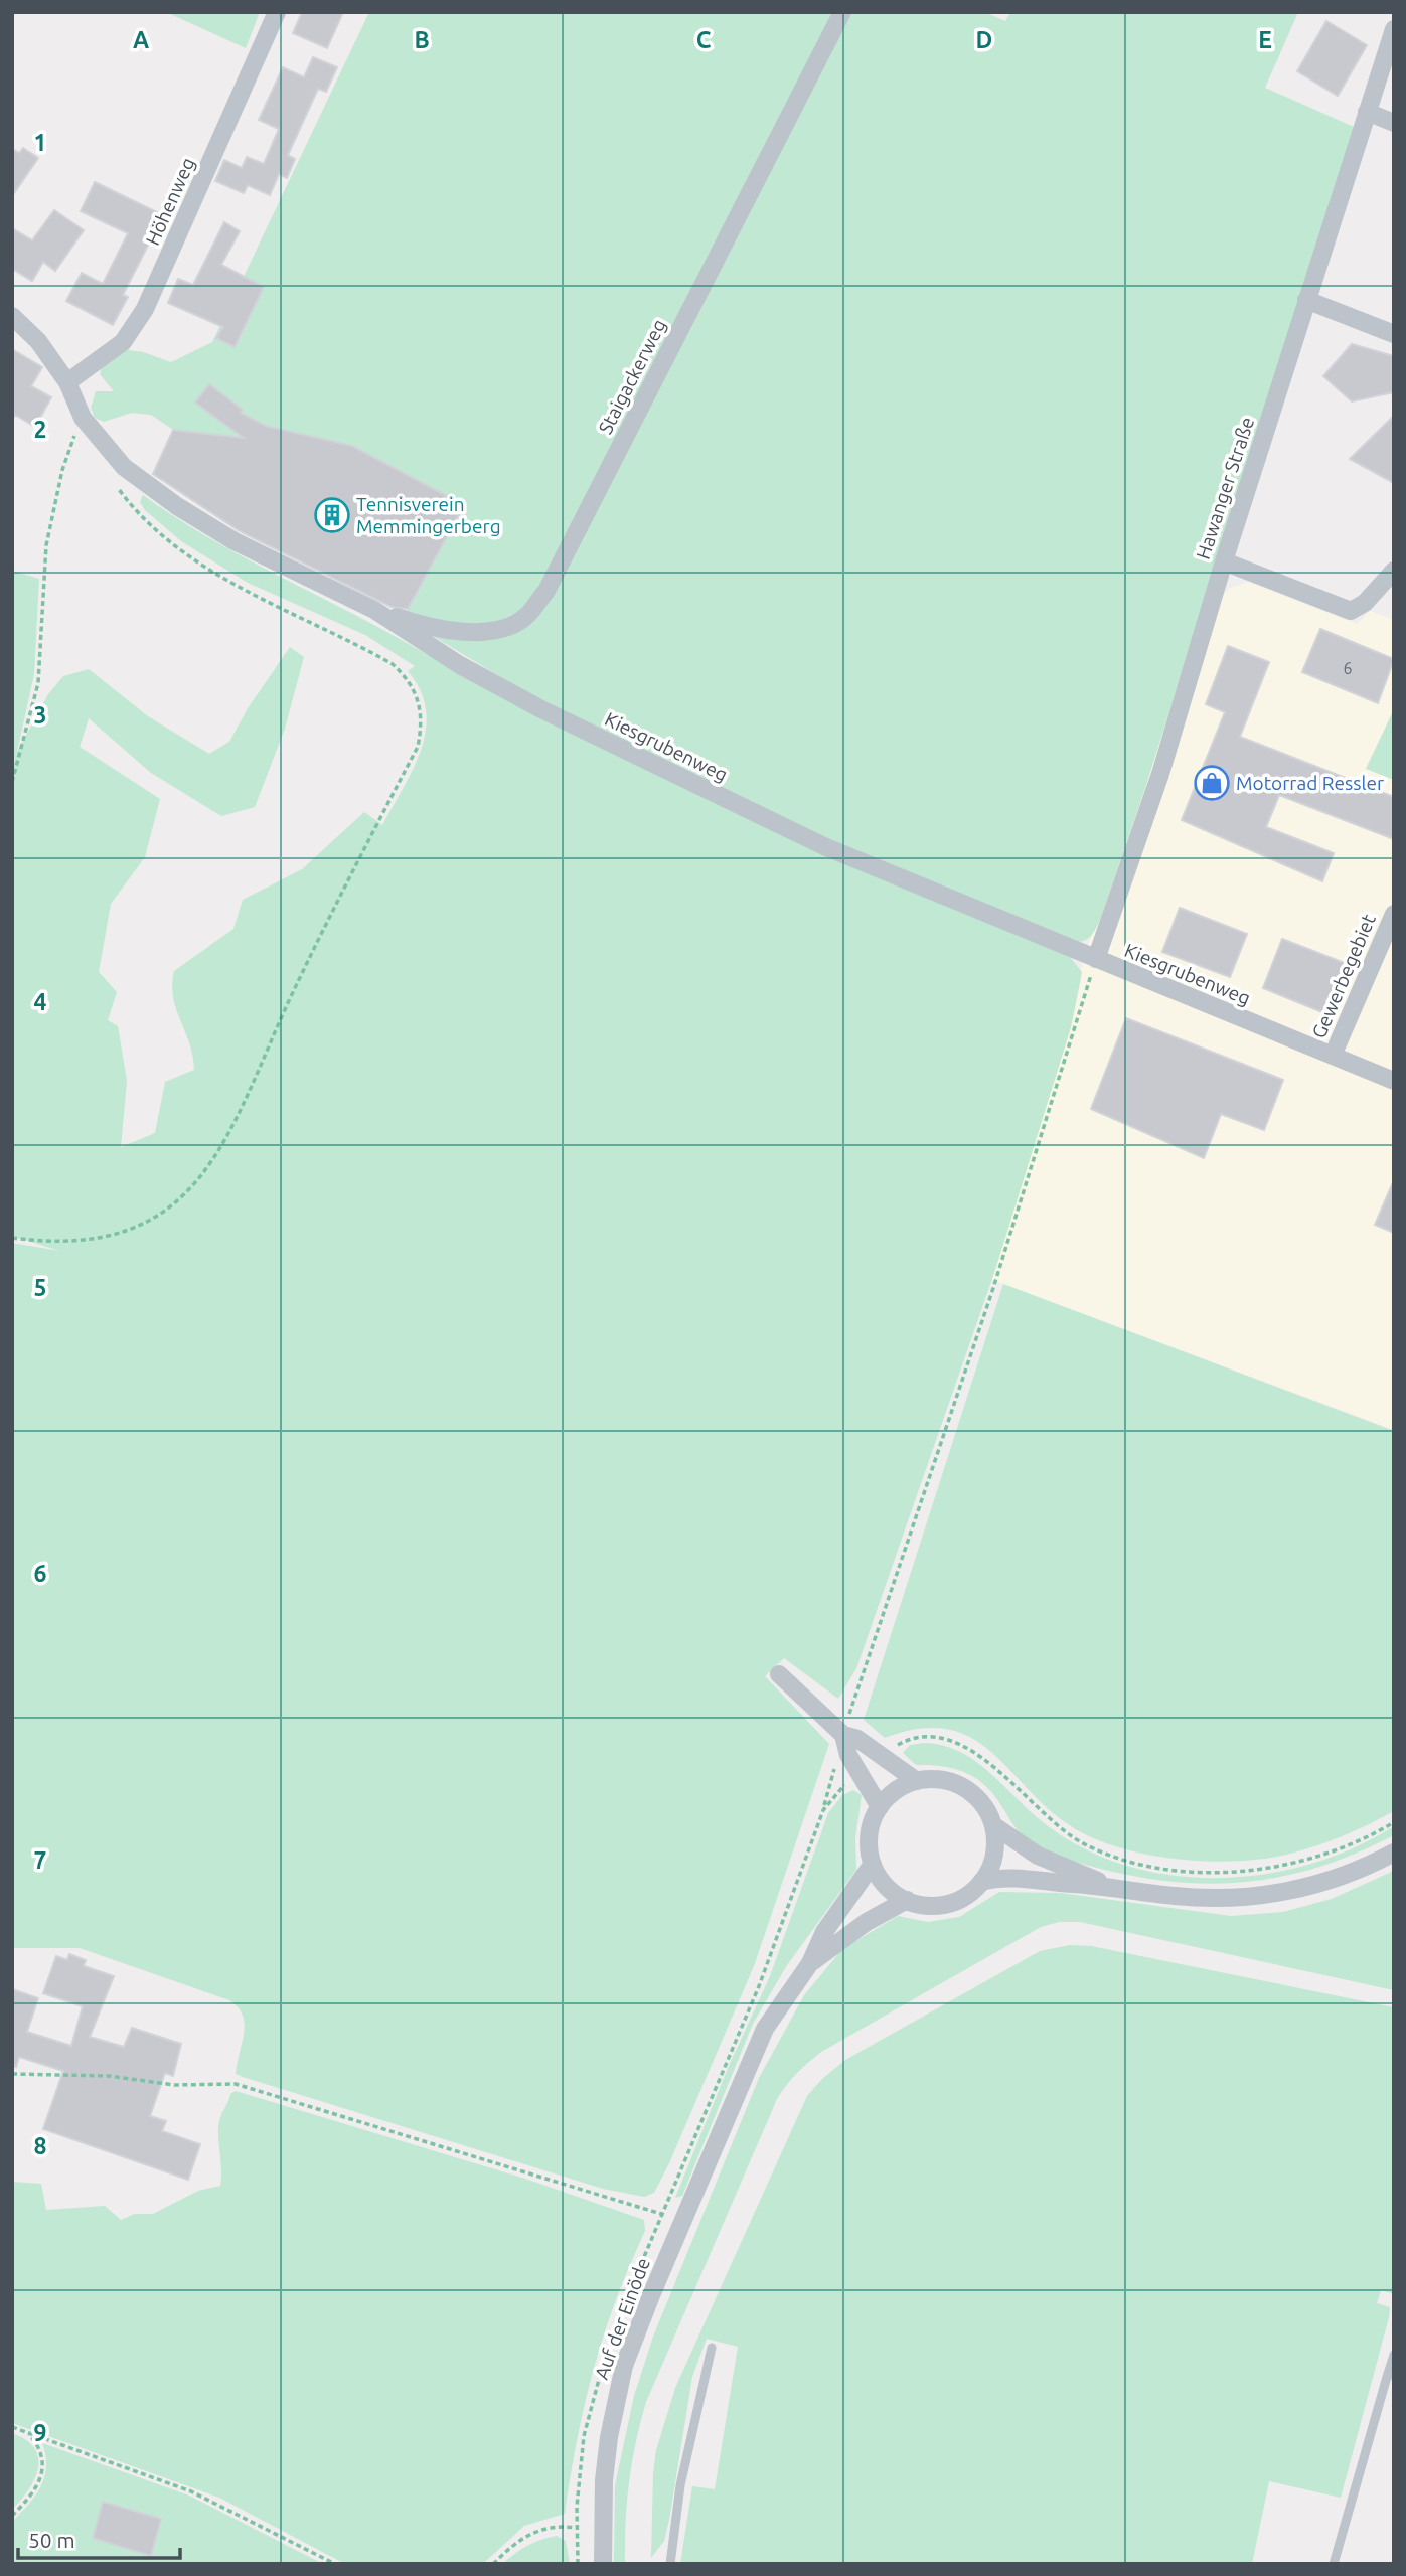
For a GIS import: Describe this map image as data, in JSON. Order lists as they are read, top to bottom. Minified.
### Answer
{"streets":{"street":["Höhenweg","Staigackerweg","Hawanger Straße","Kiesgrubenweg","Gewerbegebiet","Auf der Einöde"]},"crossings":[["Höhenweg","Kiesgrubenweg"],["Staigackerweg","Kiesgrubenweg"],["Hawanger Straße","Kiesgrubenweg"],["Kiesgrubenweg","Gewerbegebiet"]],"places":{"building":["Tennisverein Memmingerberg"],"shop":["Motorrad Ressler"]},"house_numbers":["6"],"scale_bar":"50 m","grid":{"columns":["A","B","C","D","E"],"rows":["1","2","3","4","5","6","7","8","9"]}}
